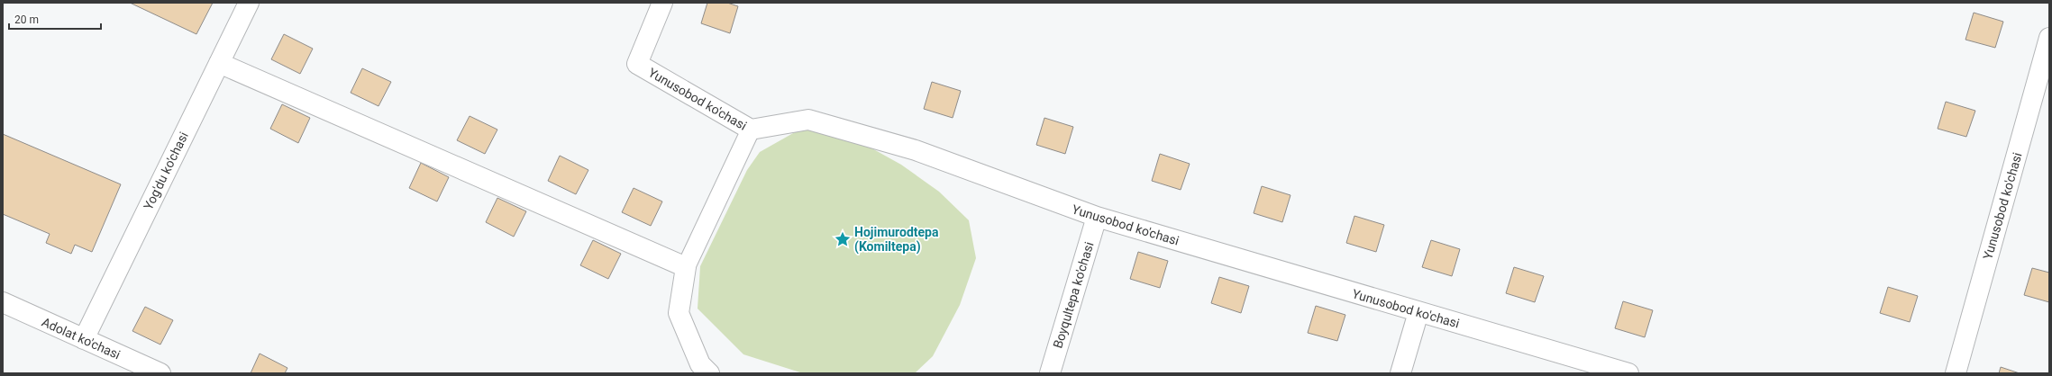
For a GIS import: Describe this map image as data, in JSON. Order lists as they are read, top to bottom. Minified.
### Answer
{"streets":{"street":["Yunusobod ko'chasi","Yog'du ko'chasi","Boyqultepa ko'chasi","Adolat ko'chasi"]},"crossings":[["Yunusobod ko'chasi","Boyqultepa ko'chasi"],["Yog'du ko'chasi","Adolat ko'chasi"]],"places":{"place":["Hojimurodtepa (Komiltepa)"]},"scale_bar":"20 m"}
